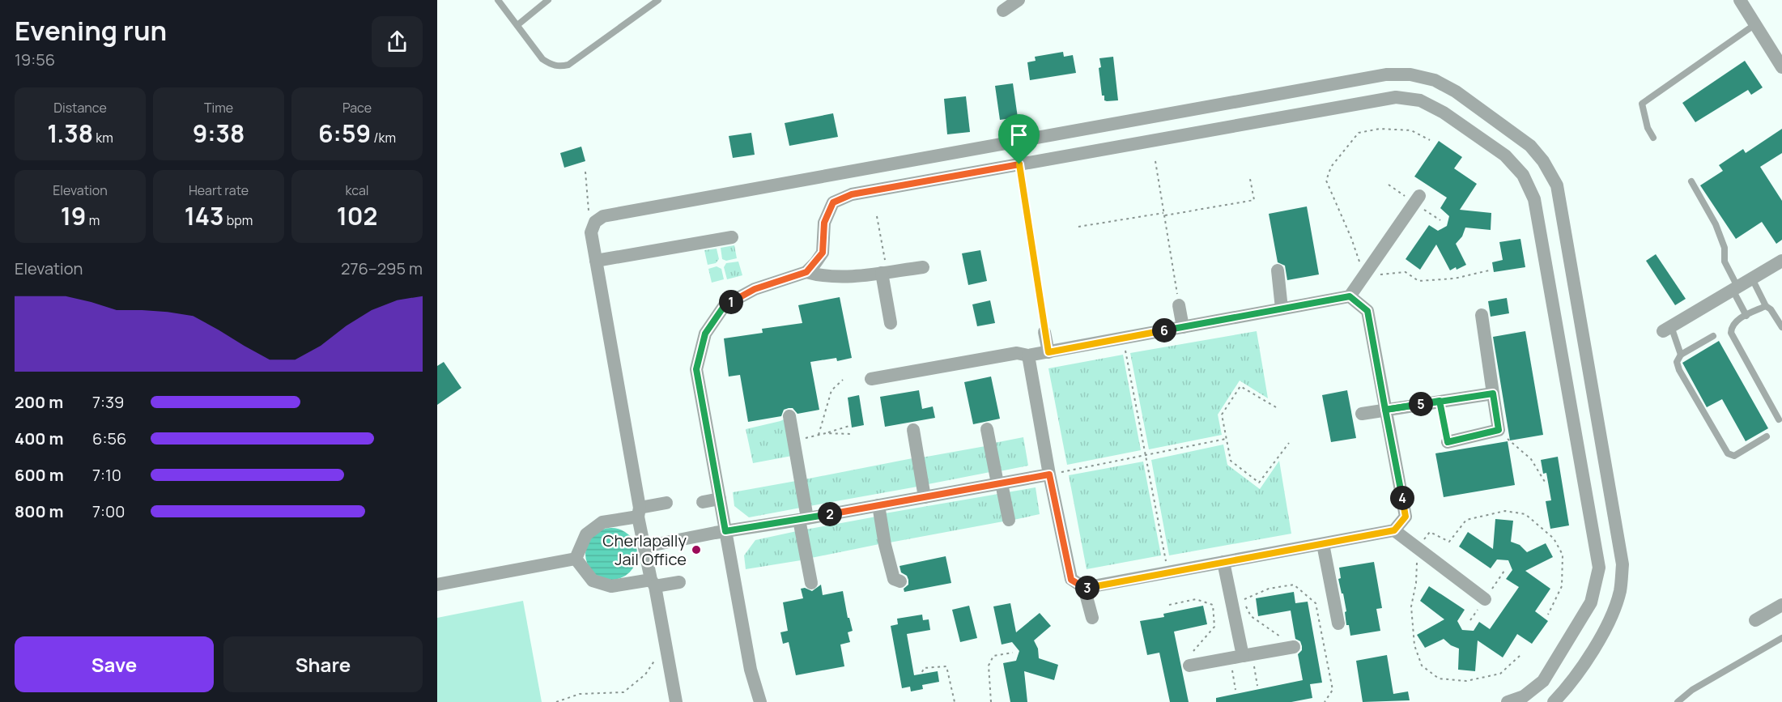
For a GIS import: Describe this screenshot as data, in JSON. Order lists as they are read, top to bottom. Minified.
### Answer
{"places":["Cherlapally Jail Office"],"page":{"heading":["Evening run","19:56"],"stats":[["Distance","1.38 km"],["Time","9:38"],["Pace","6:59 /km"],["Elevation","19 m"],["Heart rate","143 bpm"],["kcal","102"]],"chart":["Elevation","276–295 m"],"pins":["1","6","5","4","2","3"],"list":[{"name":"200 m","note":"7:39"},{"name":"400 m","note":"6:56"},{"name":"600 m","note":"7:10"},{"name":"800 m","note":"7:00"}],"buttons":["Save","Share"]}}
